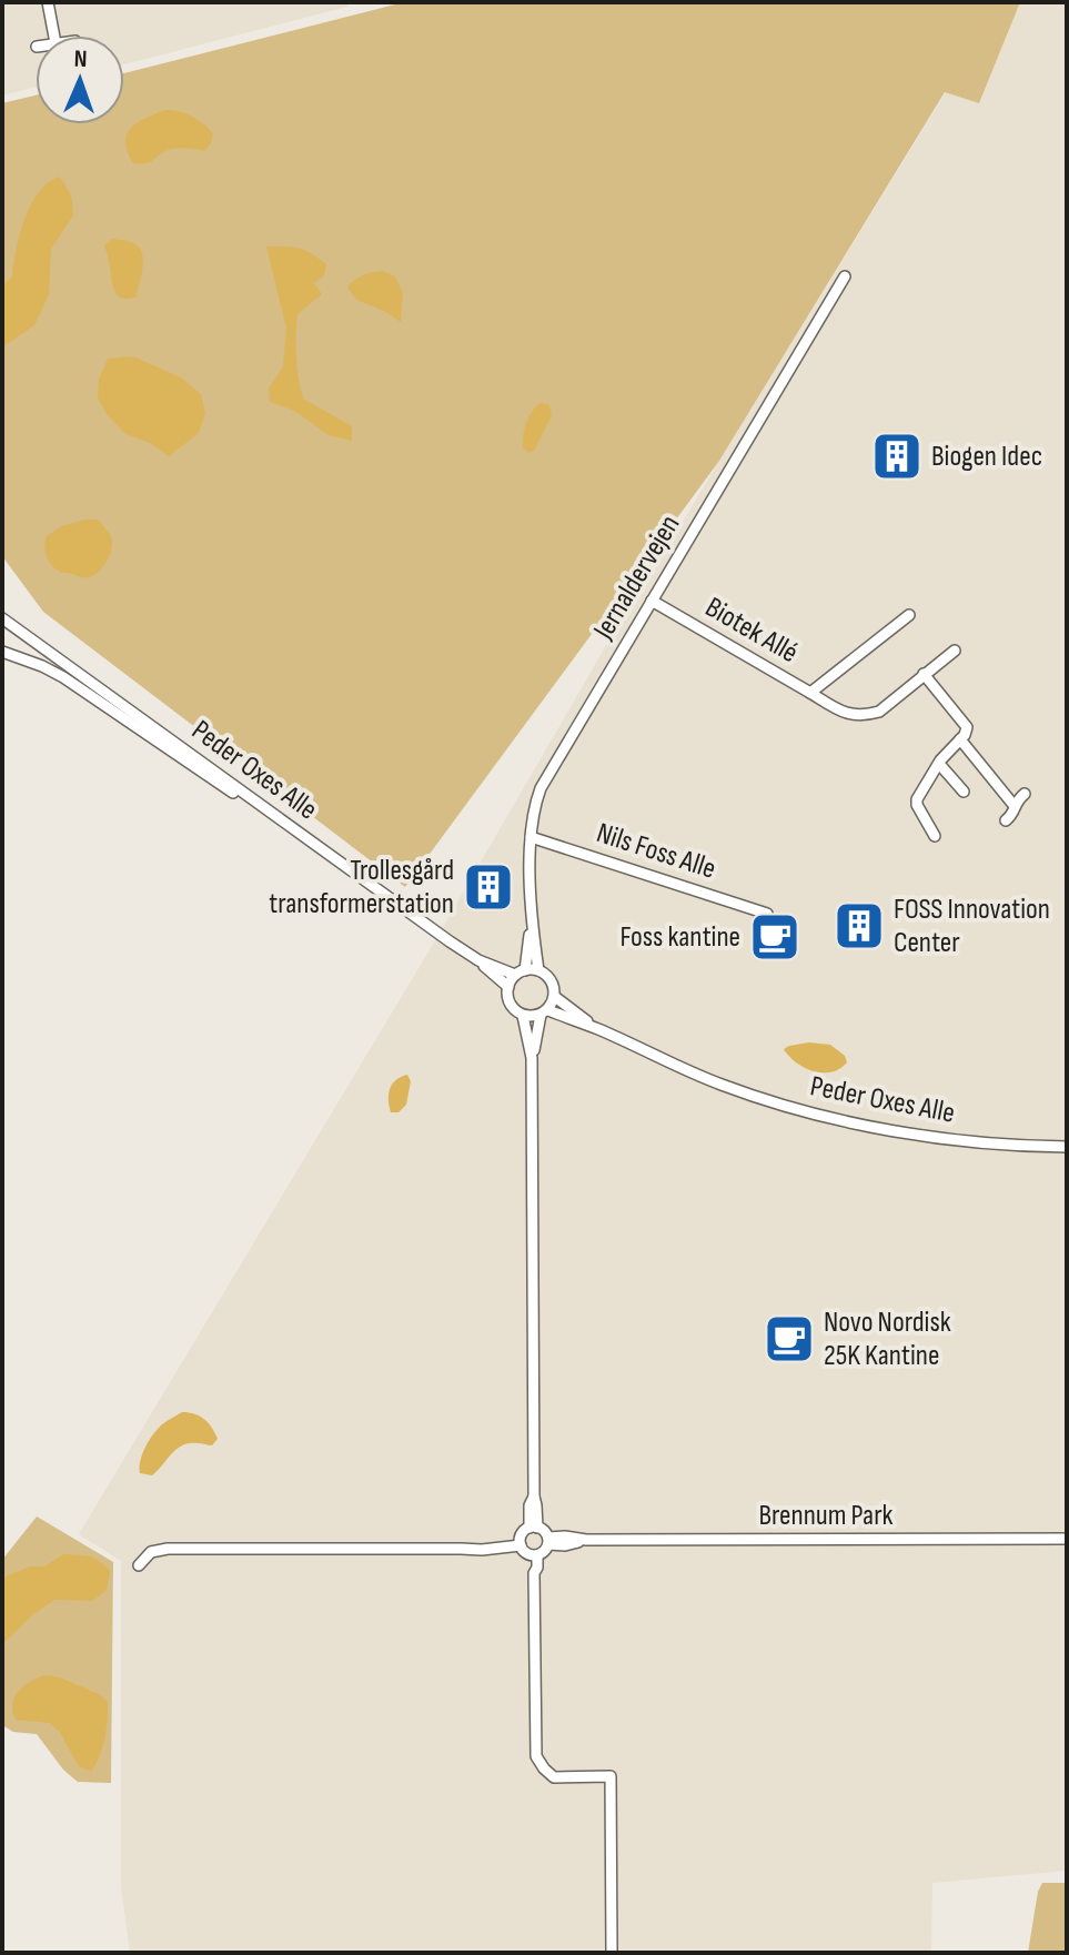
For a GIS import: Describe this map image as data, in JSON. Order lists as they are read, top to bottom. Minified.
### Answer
{"streets":{"street":["Jernaldervejen","Biotek Allé","Peder Oxes Alle","Nils Foss Alle","Brennum Park"]},"crossings":[["Jernaldervejen","Biotek Allé"],["Jernaldervejen","Peder Oxes Alle"],["Jernaldervejen","Nils Foss Alle"]],"places":{"building":["Biogen Idec","Trollesgård transformerstation","FOSS Innovation Center"],"cafe":["Foss kantine","Novo Nordisk 25K Kantine"]},"north":"top"}
